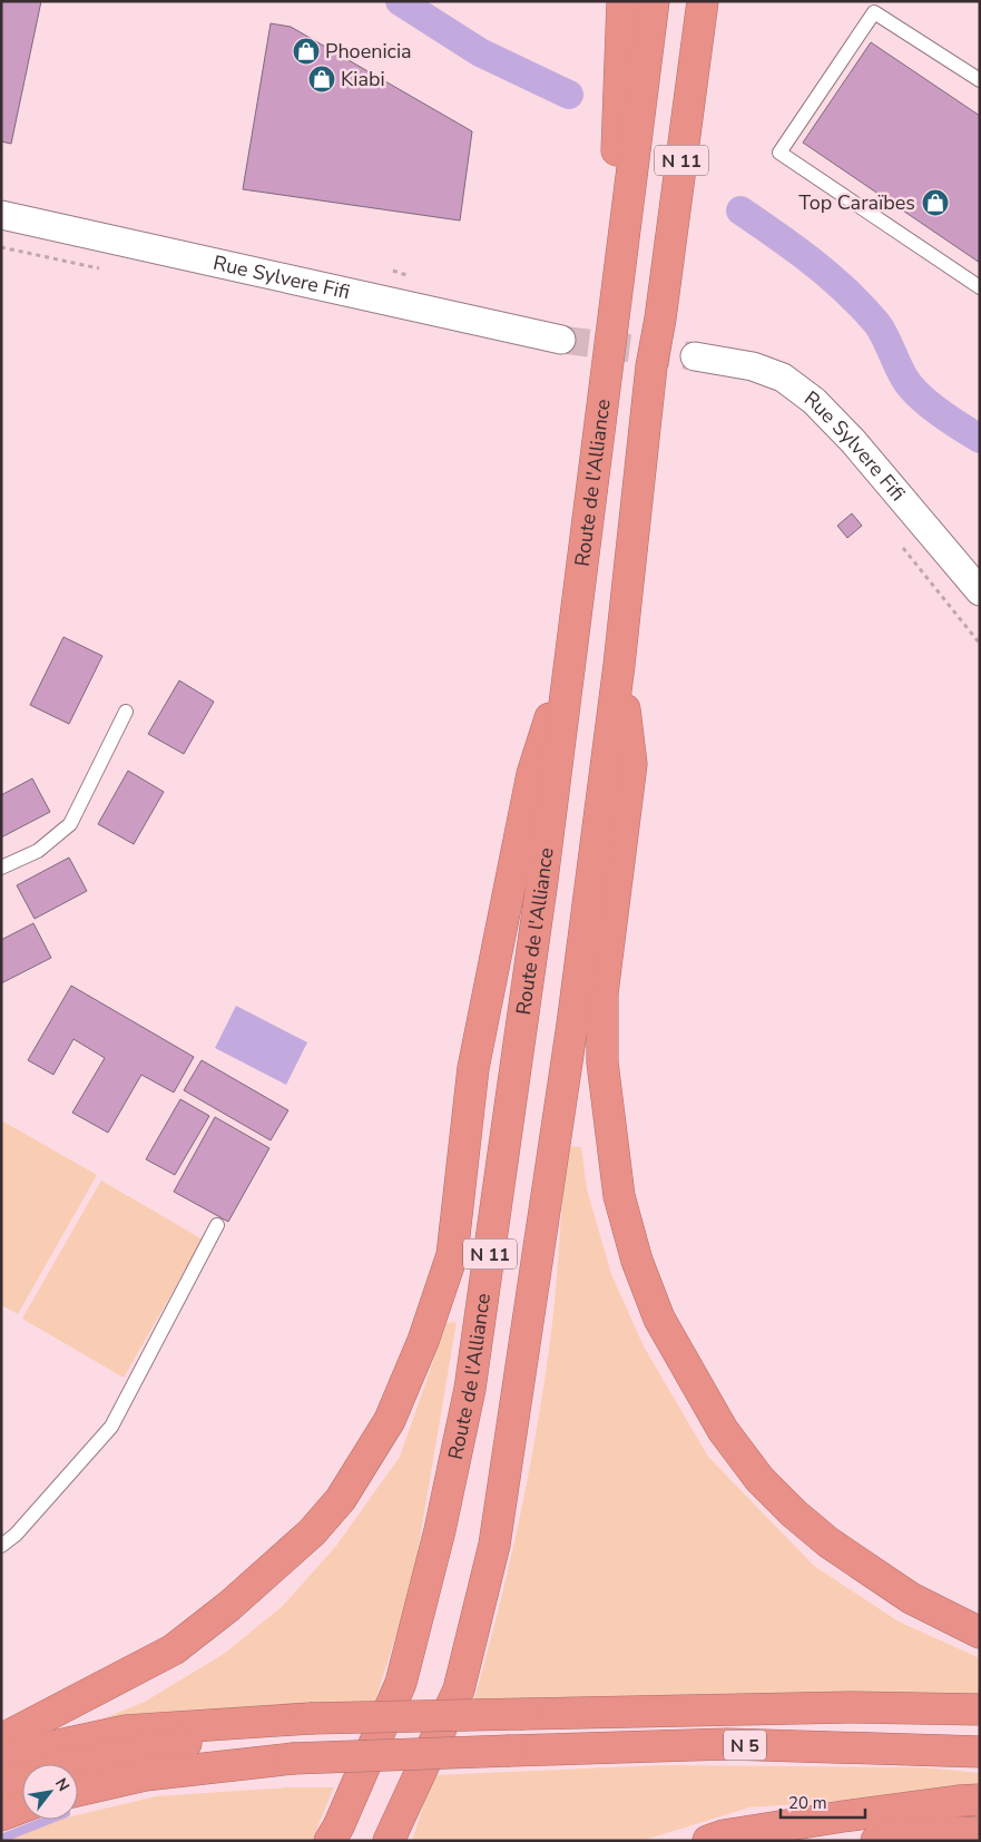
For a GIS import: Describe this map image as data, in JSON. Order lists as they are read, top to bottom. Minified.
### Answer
{"streets":{"highway":["N 11","Route de l'Alliance","N 5"],"street":["Rue Sylvere Fifi"]},"places":{"shop":["Phoenicia","Kiabi","Top Caraïbes"]},"scale_bar":"20 m","north":"top right"}
